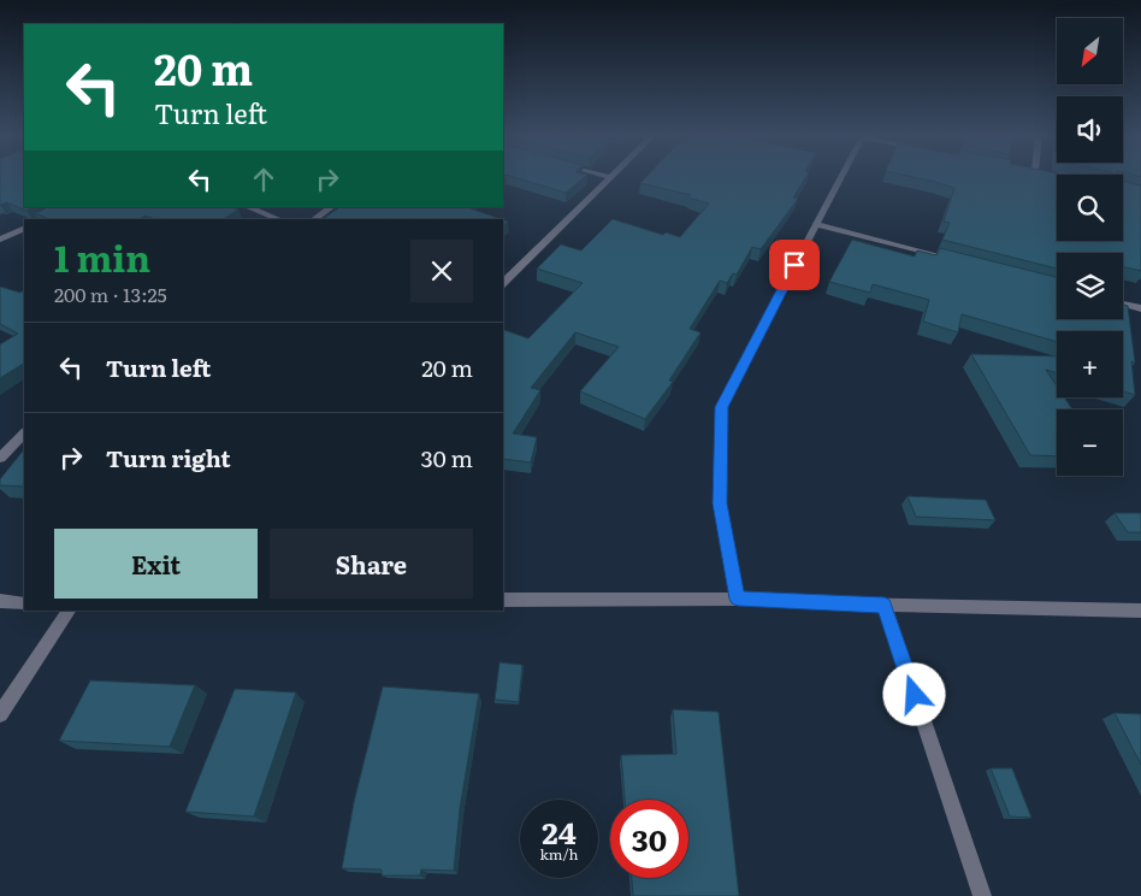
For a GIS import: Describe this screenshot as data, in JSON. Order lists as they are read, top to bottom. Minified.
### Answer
{"north":"bottom left","page":{"map_buttons":["+","−"],"turn":["20 m","Turn left"],"heading":["1 min","200 m · 13:25"],"list":[{"name":"Turn left","value":"20 m"},{"name":"Turn right","value":"30 m"}],"buttons":["Exit","Share"],"speed":"24 km/h","limit":"30"}}
